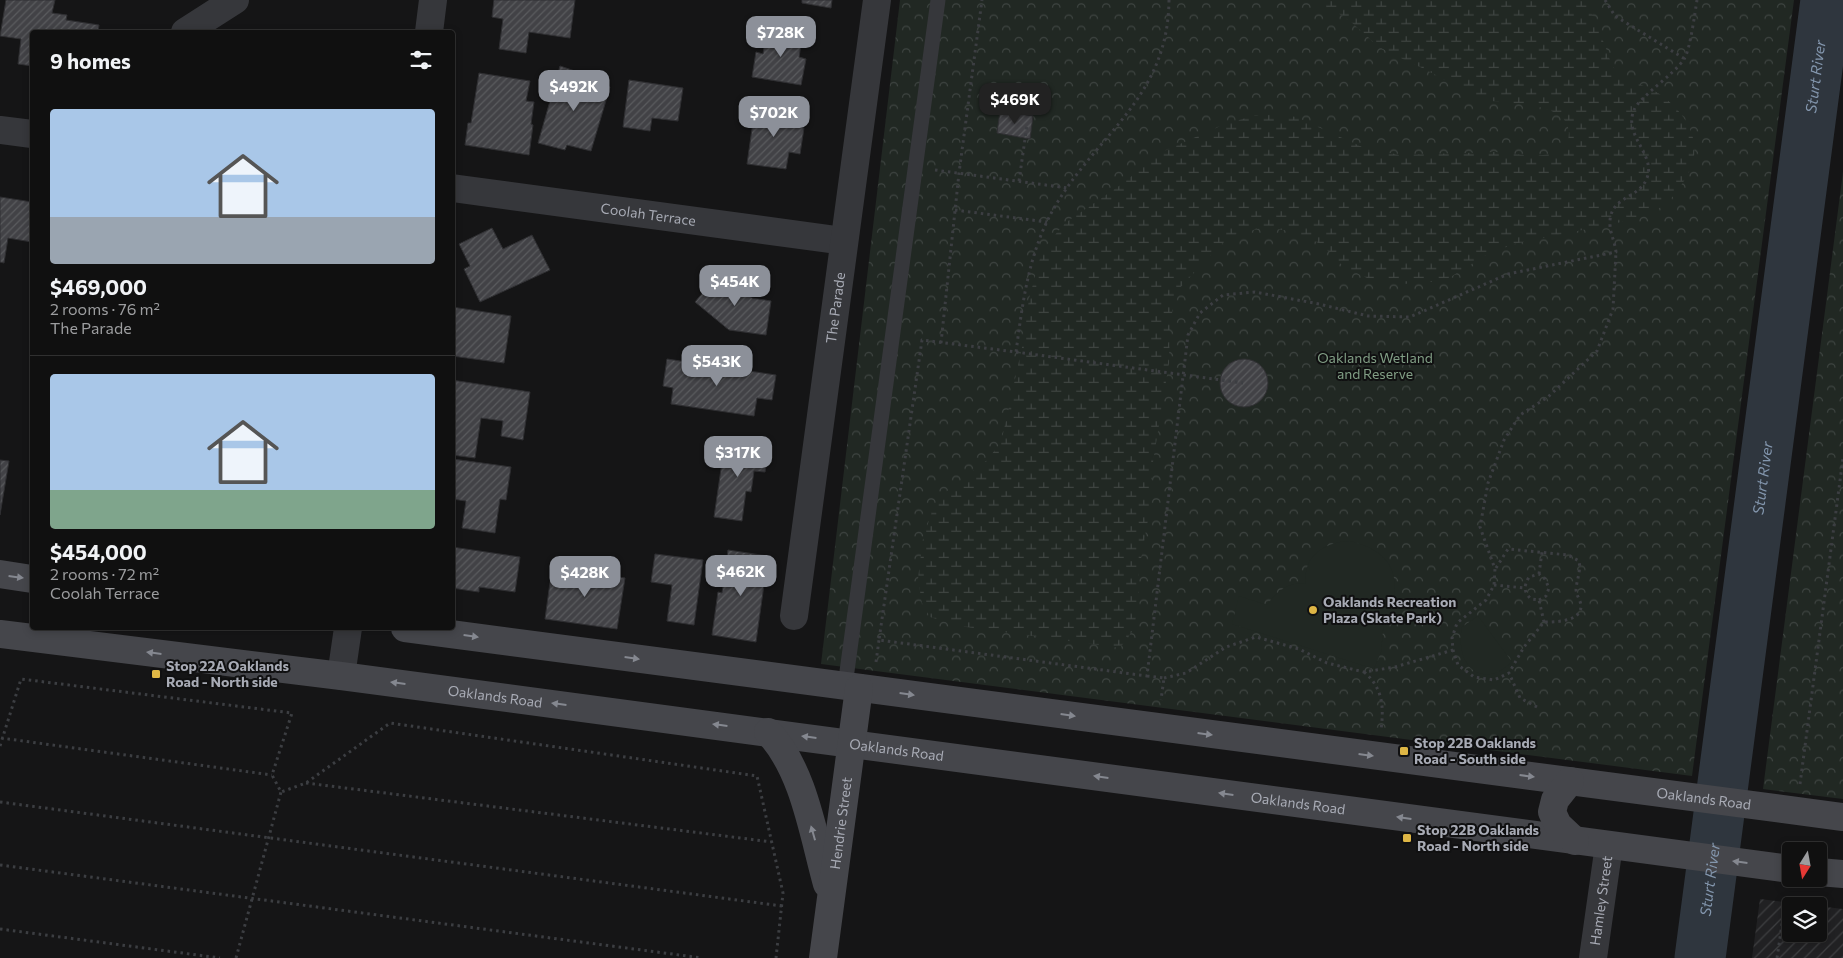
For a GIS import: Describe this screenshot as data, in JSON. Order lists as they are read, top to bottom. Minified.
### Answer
{"streets":{"main road":["Oaklands Road","Hendrie Street"],"street":["Coolah Terrace","The Parade","Hamley Street"]},"crossings":[["Coolah Terrace","The Parade"],["Oaklands Road","Hendrie Street"],["Oaklands Road","Hamley Street"]],"water":["Sturt River"],"parks":["Oaklands Wetland and Reserve"],"places":{"other":["Oaklands Recreation Plaza (Skate Park)"],"transit":["Stop 22A Oaklands Road - North side","Stop 22B Oaklands Road - South side","Stop 22B Oaklands Road - North side"]},"north":"bottom","page":{"price":["$728K","$492K","$469K","$702K","$454K","$543K","$317K","$462K","$428K"],"heading":"9 homes","list":[{"name":"$469,000","note":"2 rooms · 76 m² · The Parade"},{"name":"$454,000","note":"2 rooms · 72 m² · Coolah Terrace"}]}}
